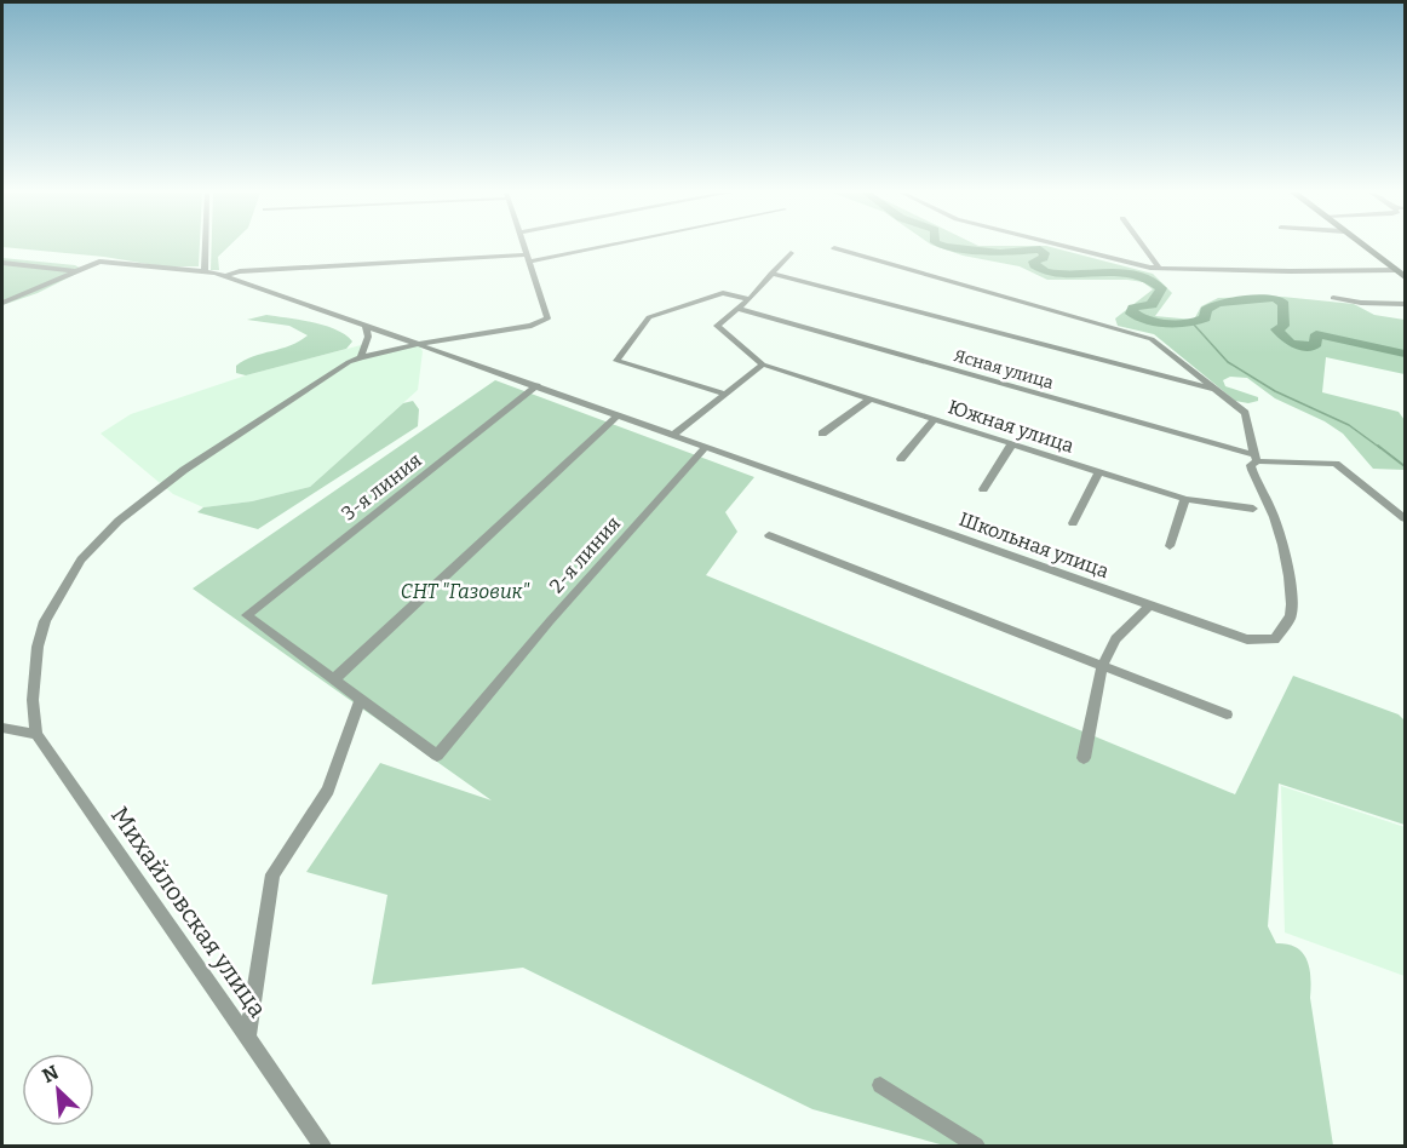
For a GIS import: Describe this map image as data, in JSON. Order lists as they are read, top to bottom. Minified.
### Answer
{"streets":{"street":["Ясная улица","Южная улица","3-я линия","Школьная улица","2-я линия","Михайловская улица"]},"crossings":[["Ясная улица","Школьная улица"],["3-я линия","Школьная улица"],["Школьная улица","2-я линия"]],"parks":["СНТ \"Газовик\""],"north":"top left"}
